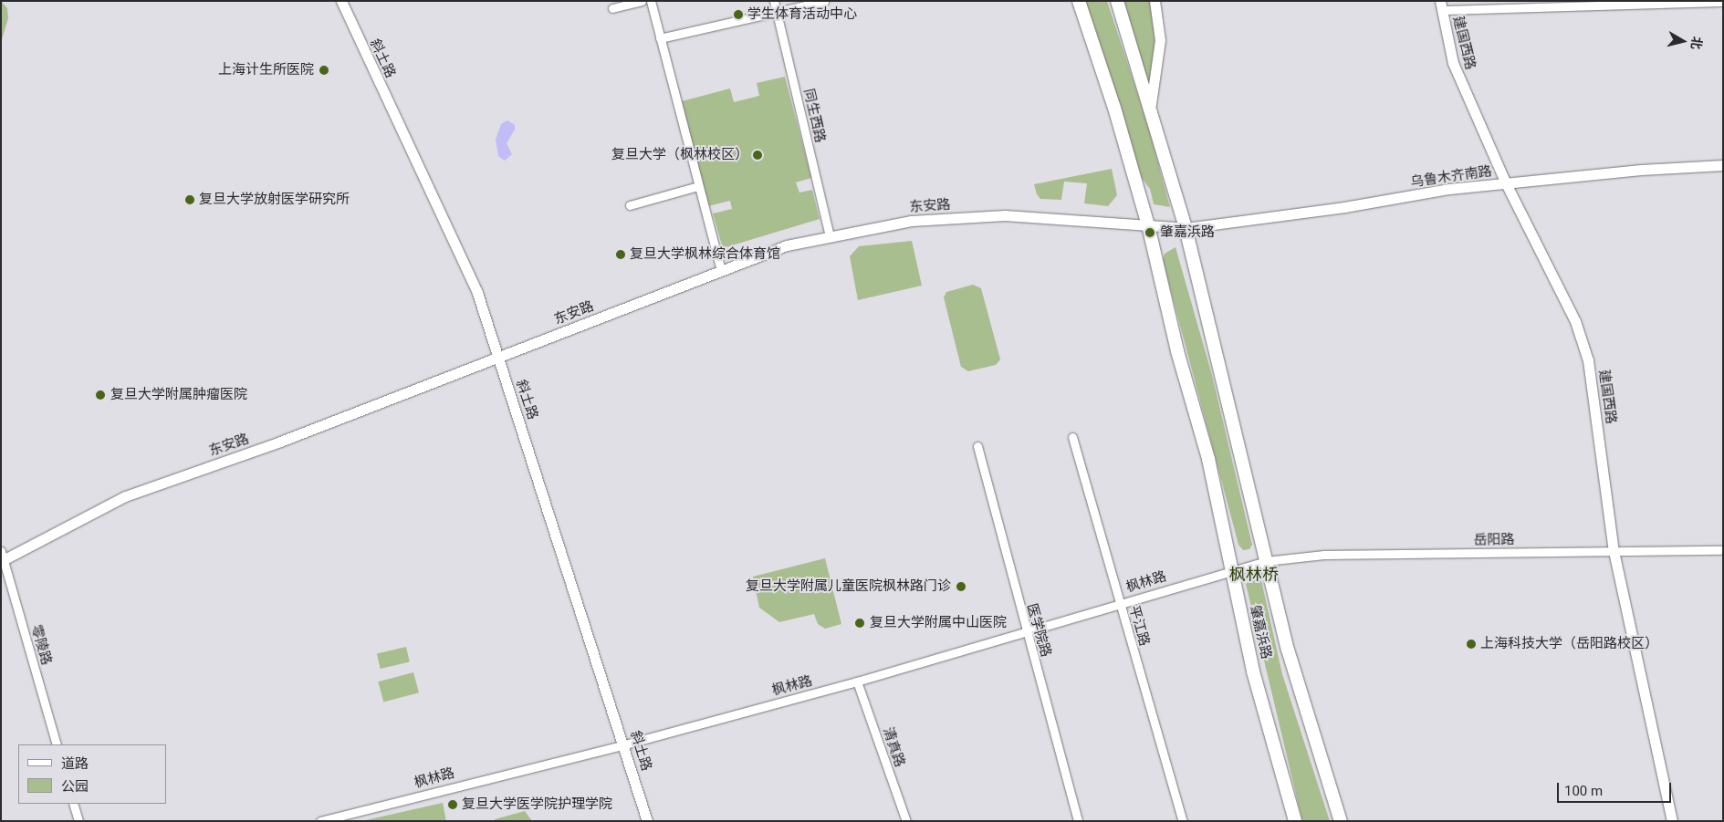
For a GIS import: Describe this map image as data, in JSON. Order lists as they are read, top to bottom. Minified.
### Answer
{"streets":{"main road":["肇嘉浜路"],"street":["建国西路","斜土路","同生西路","乌鲁木齐南路","东安路","岳阳路","枫林路","平江路","医学院路","零陵路","清真路"]},"crossings":[["建国西路","乌鲁木齐南路"],["建国西路","岳阳路"],["斜土路","东安路"],["斜土路","枫林路"],["同生西路","东安路"],["乌鲁木齐南路","东安路"],["乌鲁木齐南路","肇嘉浜路"],["东安路","肇嘉浜路"],["东安路","零陵路"],["岳阳路","枫林路"],["岳阳路","肇嘉浜路"],["枫林路","平江路"],["枫林路","医学院路"],["枫林路","肇嘉浜路"],["枫林路","清真路"]],"districts":["枫林桥"],"places":["学生体育活动中心","上海计生所医院","复旦大学（枫林校区）","复旦大学放射医学研究所","肇嘉浜路","复旦大学枫林综合体育馆","复旦大学附属肿瘤医院","复旦大学附属儿童医院枫林路门诊","复旦大学附属中山医院","上海科技大学（岳阳路校区）","复旦大学医学院护理学院"],"legend":["道路","公园"],"scale_bar":"100 m","north":"right"}
